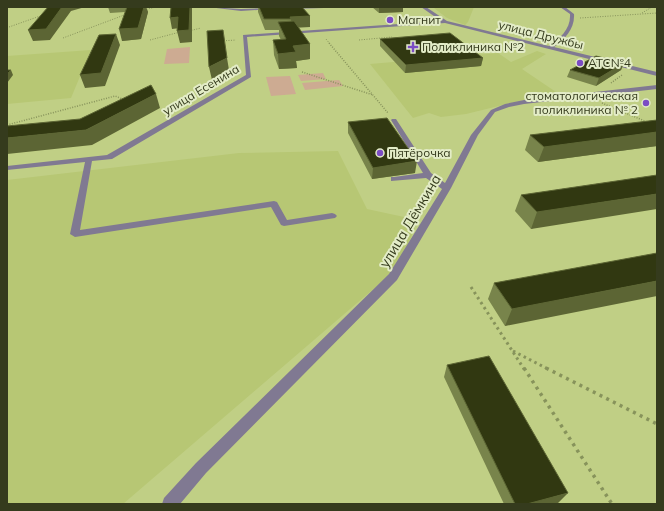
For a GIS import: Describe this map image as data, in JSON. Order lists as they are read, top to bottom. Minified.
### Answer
{"streets":{"street":["улица Дружбы","улица Есенина","улица Дёмкина"]},"places":{"other":["Магнит","АТС№4","стоматологическая поликлиника № 2","Пятёрочка"],"health":["Поликлиника №2"]}}
